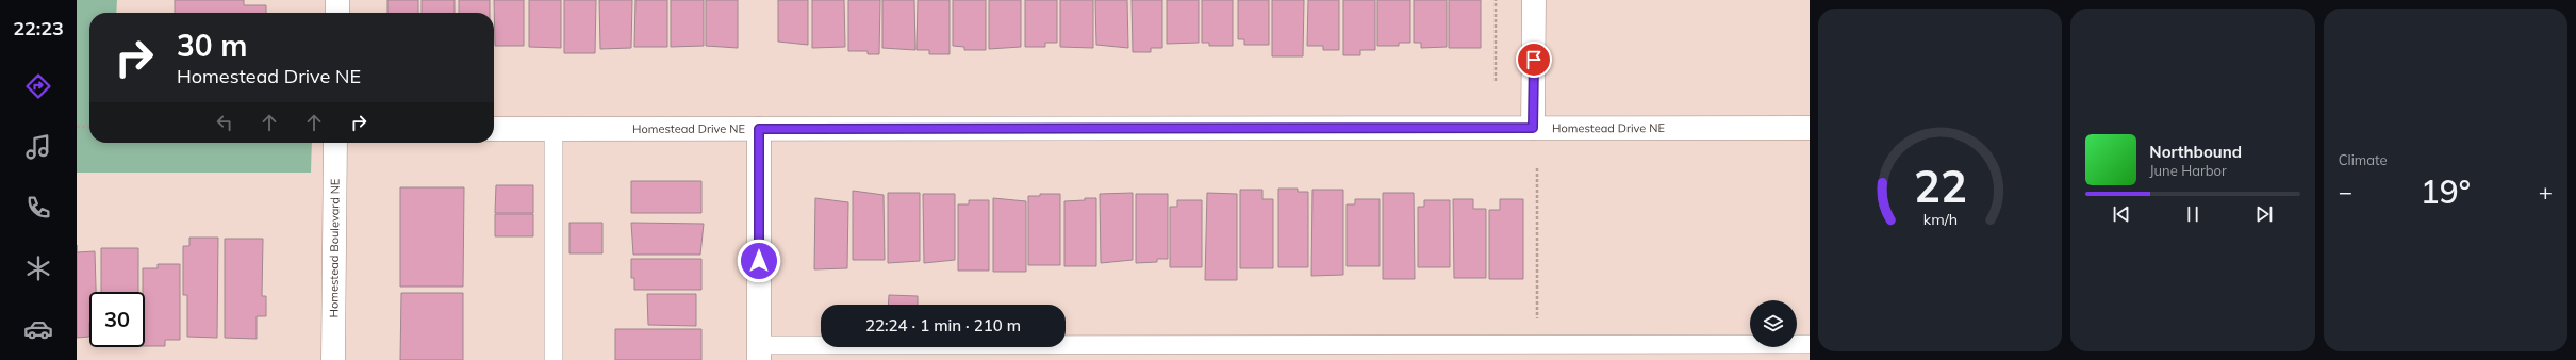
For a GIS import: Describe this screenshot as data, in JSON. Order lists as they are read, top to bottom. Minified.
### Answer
{"streets":{"street":["Homestead Drive NE","Homestead Boulevard NE"]},"page":{"tabs":"22:23","tile":"Climate","turn":["30 m","Homestead Drive NE"],"song":["Northbound","June Harbor"],"heat":["−","19°","+"],"limit":"30","trip":"22:24 · 1 min · 210 m","gauge":["22","km/h"]}}
